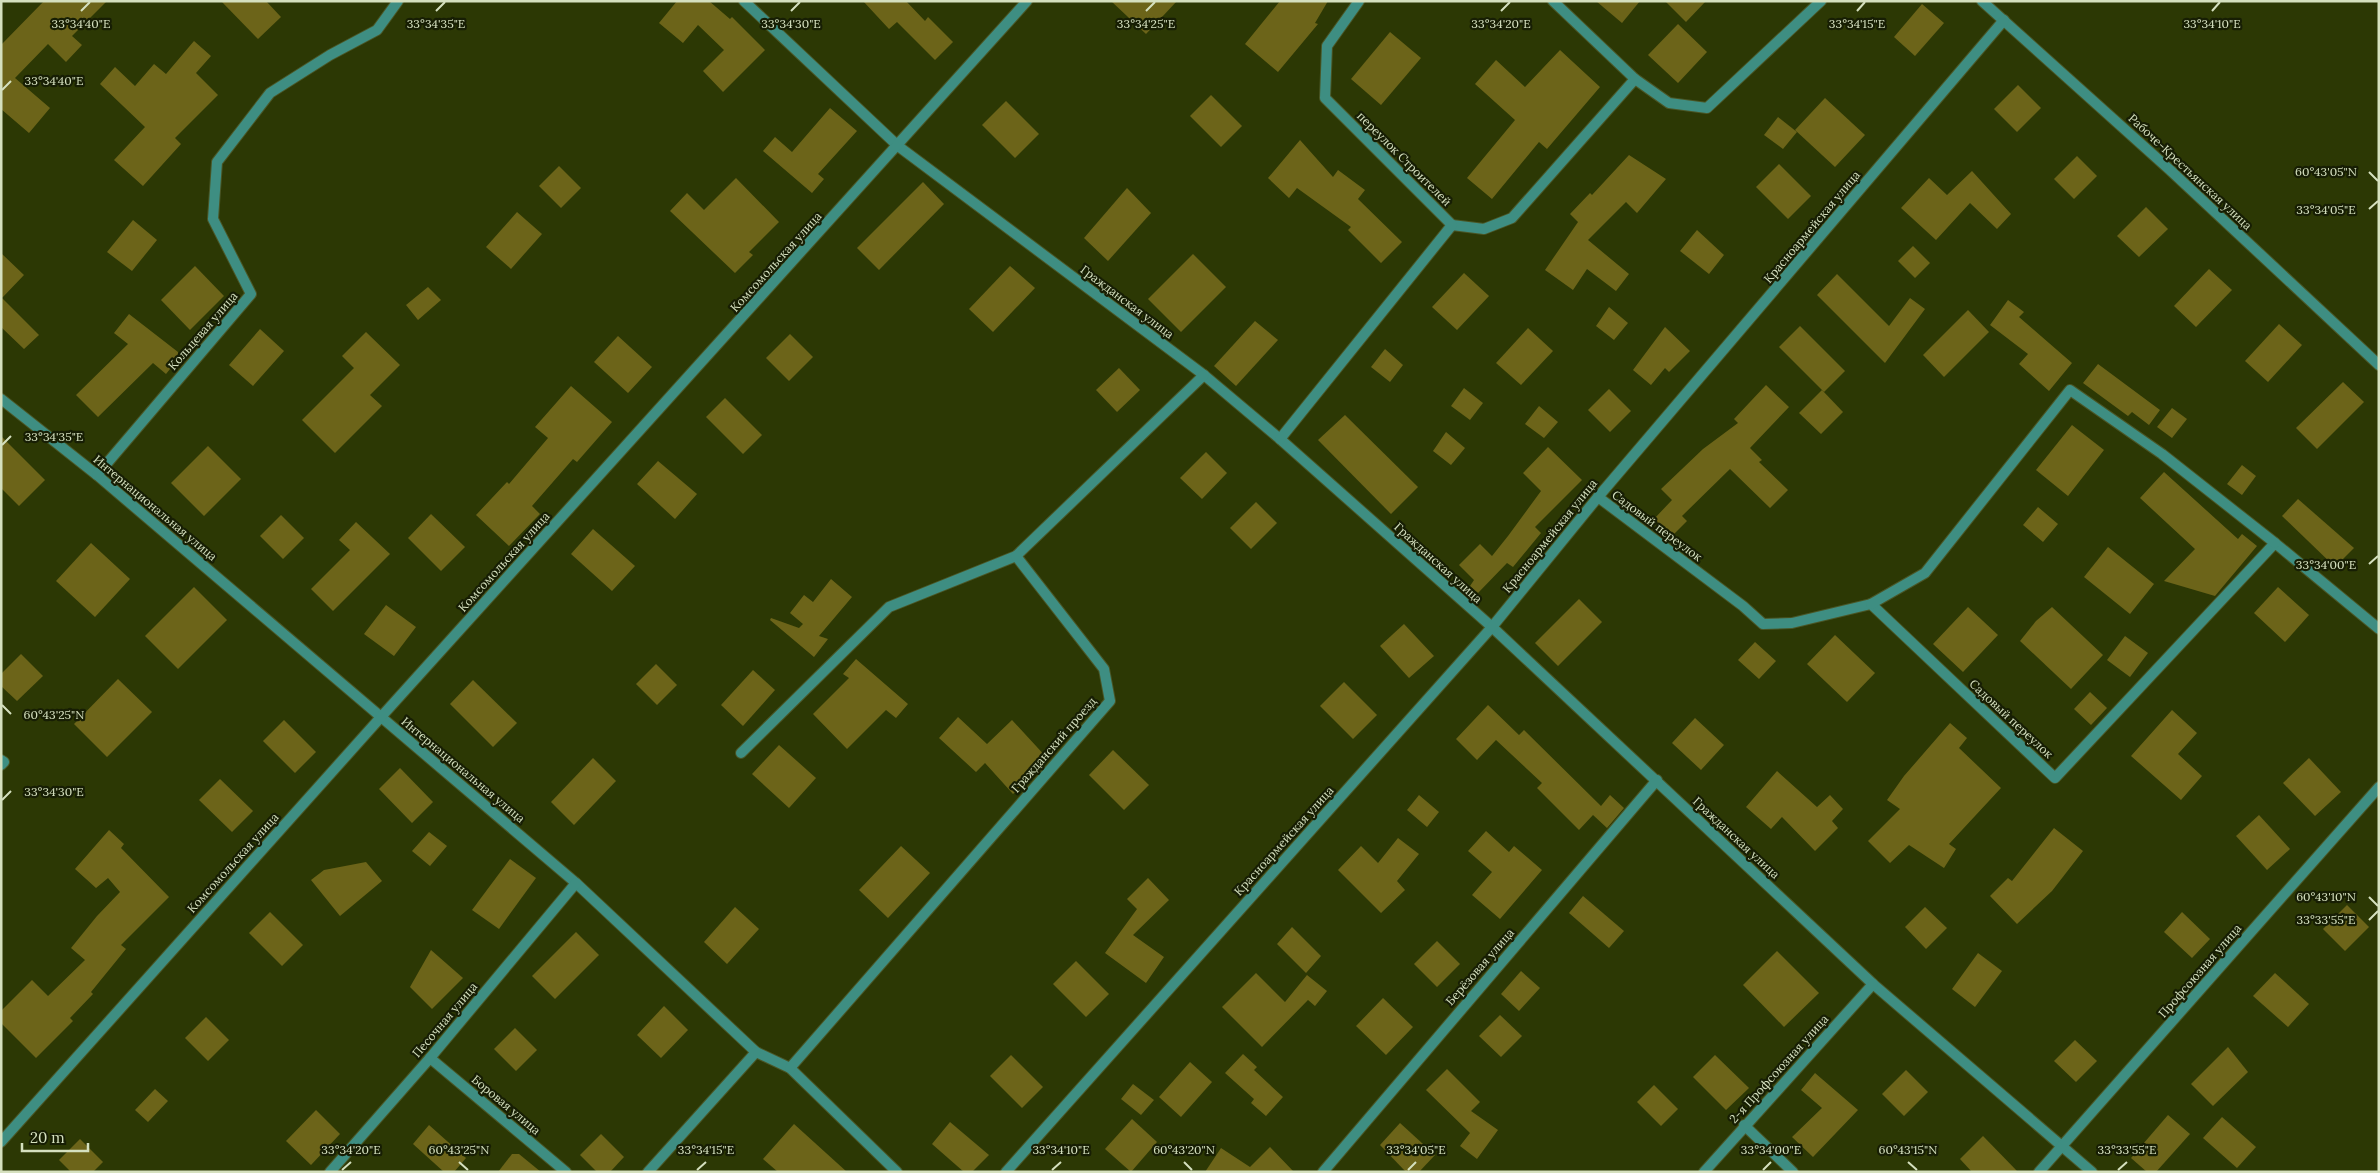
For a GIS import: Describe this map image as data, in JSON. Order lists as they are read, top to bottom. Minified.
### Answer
{"streets":{"street":["переулок Строителей","Рабоче-Крестьянская улица","Красноармейская улица","Комсомольская улица","Гражданская улица","Кольцевая улица","Интернациональная улица","Садовый переулок","Гражданский проезд","Берёзовая улица","Профсоюзная улица","Песочная улица","2-я Профсоюзная улица","Боровая улица"]},"crossings":[["переулок Строителей","Гражданская улица"],["Рабоче-Крестьянская улица","Красноармейская улица"],["Красноармейская улица","Гражданская улица"],["Красноармейская улица","Садовый переулок"],["Комсомольская улица","Гражданская улица"],["Комсомольская улица","Интернациональная улица"],["Гражданская улица","Берёзовая улица"],["Гражданская улица","Профсоюзная улица"],["Гражданская улица","2-я Профсоюзная улица"],["Кольцевая улица","Интернациональная улица"],["Интернациональная улица","Гражданский проезд"],["Интернациональная улица","Песочная улица"],["Песочная улица","Боровая улица"]],"scale_bar":"20 m","coordinates":["33°34'40\"E","33°34'35\"E","33°34'30\"E","33°34'25\"E","33°34'20\"E","33°34'15\"E","33°34'10\"E","60°43'05\"N","33°34'05\"E","33°34'00\"E","60°43'25\"N","60°43'10\"N","33°33'55\"E","60°43'20\"N","60°43'15\"N"]}
